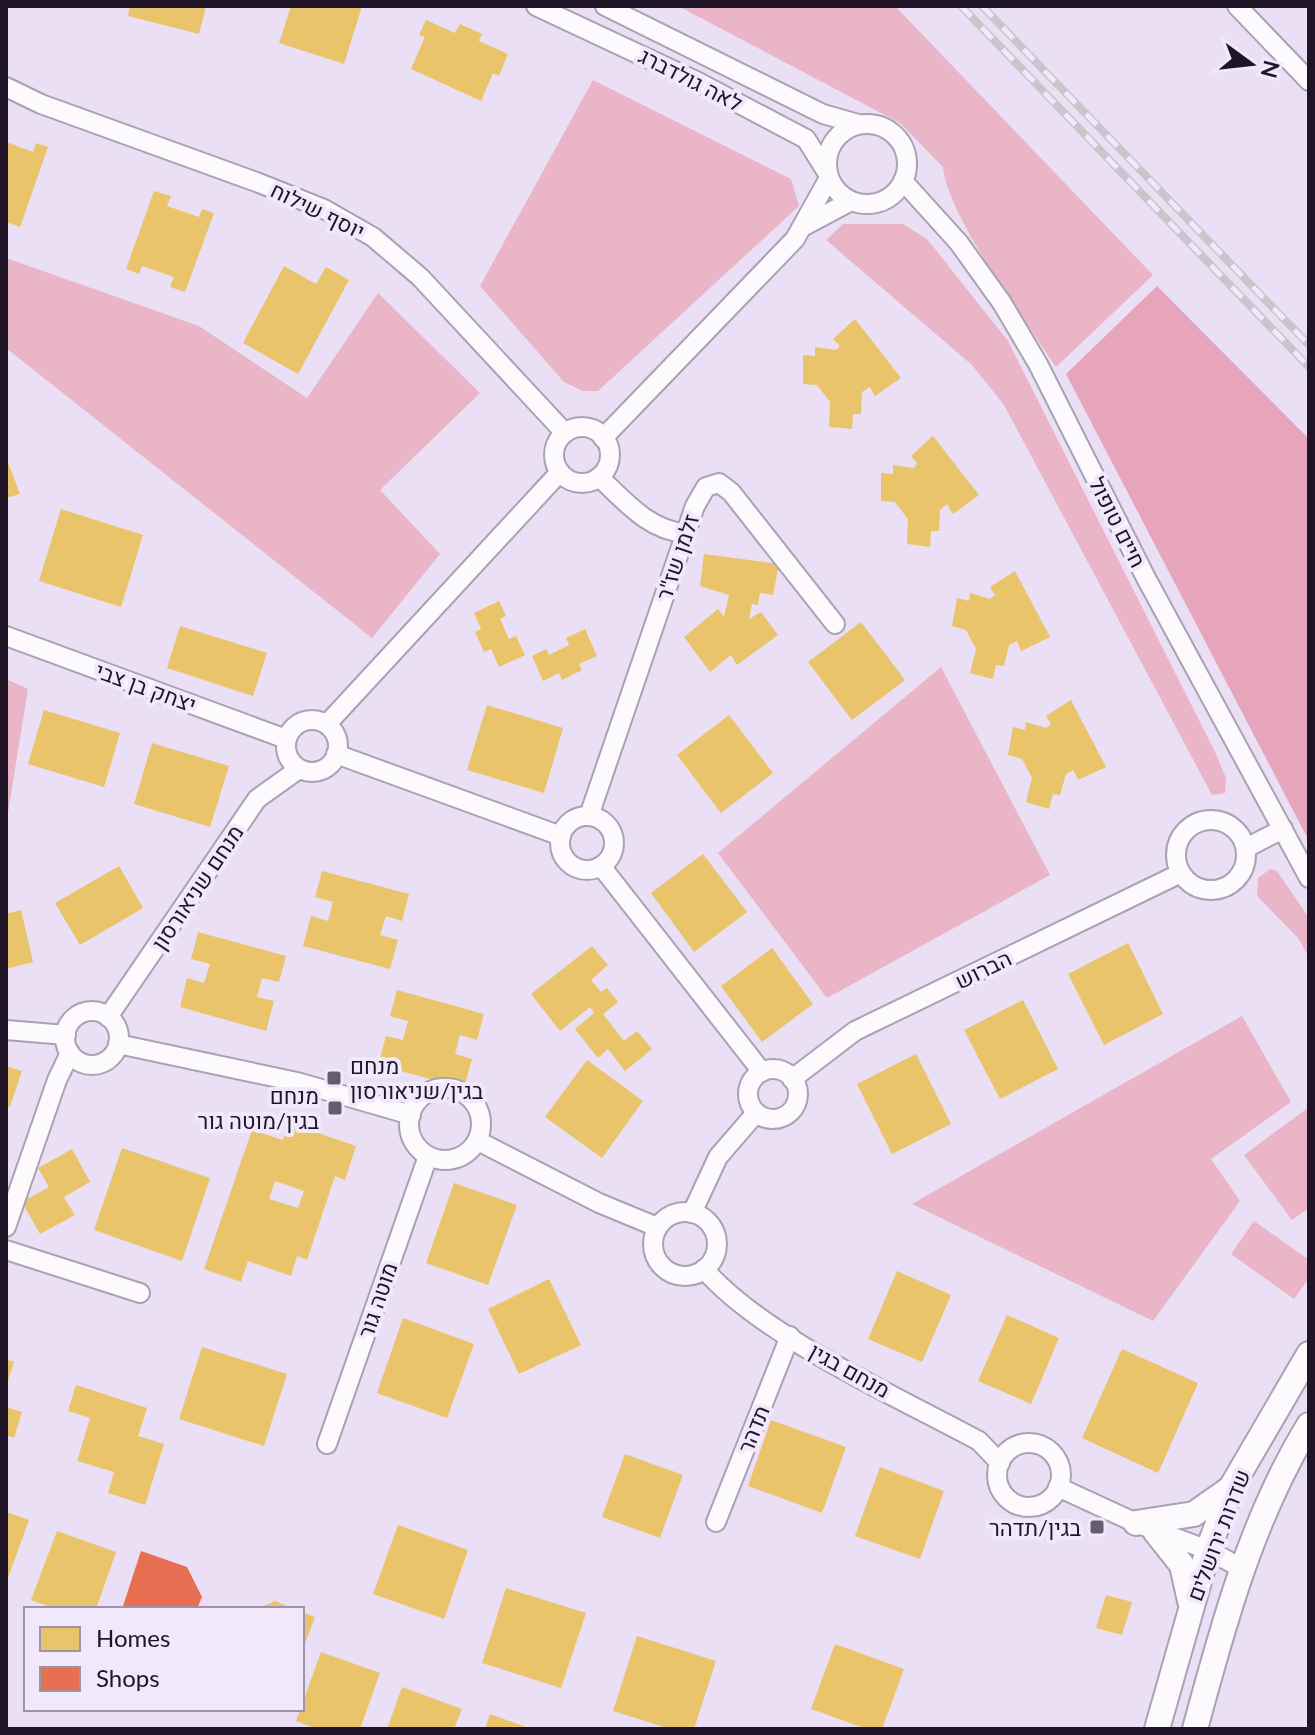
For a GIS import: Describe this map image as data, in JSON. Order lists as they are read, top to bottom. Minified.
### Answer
{"streets":{"main road":["שדרות ירושלים"],"street":["לאה גולדברג","יוסף שילוח","חיים טופול","זלמן שז\"ר","יצחק בן צבי","מנחם שניאורסון","הברוש","מוטה גור","מנחם בגין","תדהר"]},"crossings":[["לאה גולדברג","חיים טופול"],["יצחק בן צבי","מנחם שניאורסון"],["מנחם בגין","תדהר"]],"places":{"transit":["מנחם בגין/שניאורסון","מנחם בגין/מוטה גור","בגין/תדהר"]},"legend":["Homes","Shops"],"north":"right"}
